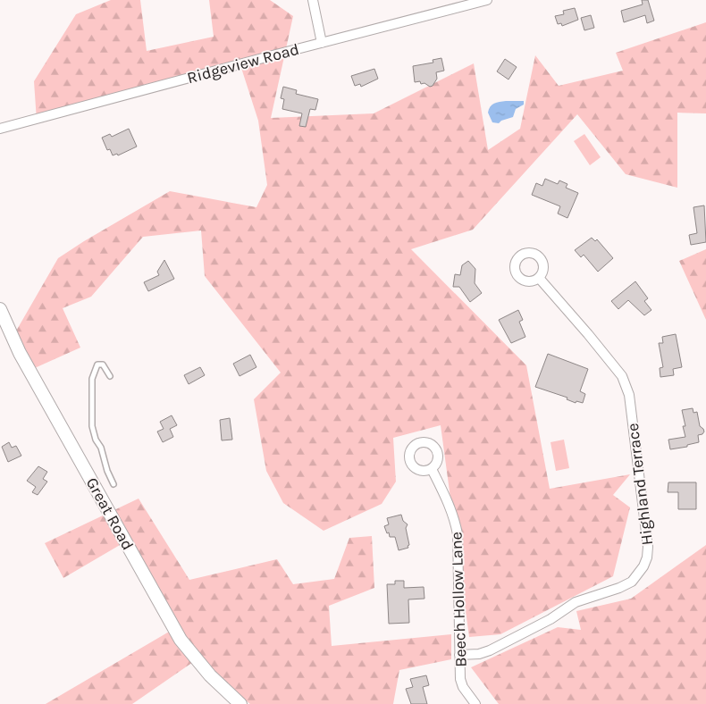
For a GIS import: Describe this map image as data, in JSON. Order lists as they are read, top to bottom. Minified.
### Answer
{"streets":{"street":["Ridgeview Road","Highland Terrace","Great Road","Beech Hollow Lane"]},"crossings":[["Highland Terrace","Beech Hollow Lane"]]}
